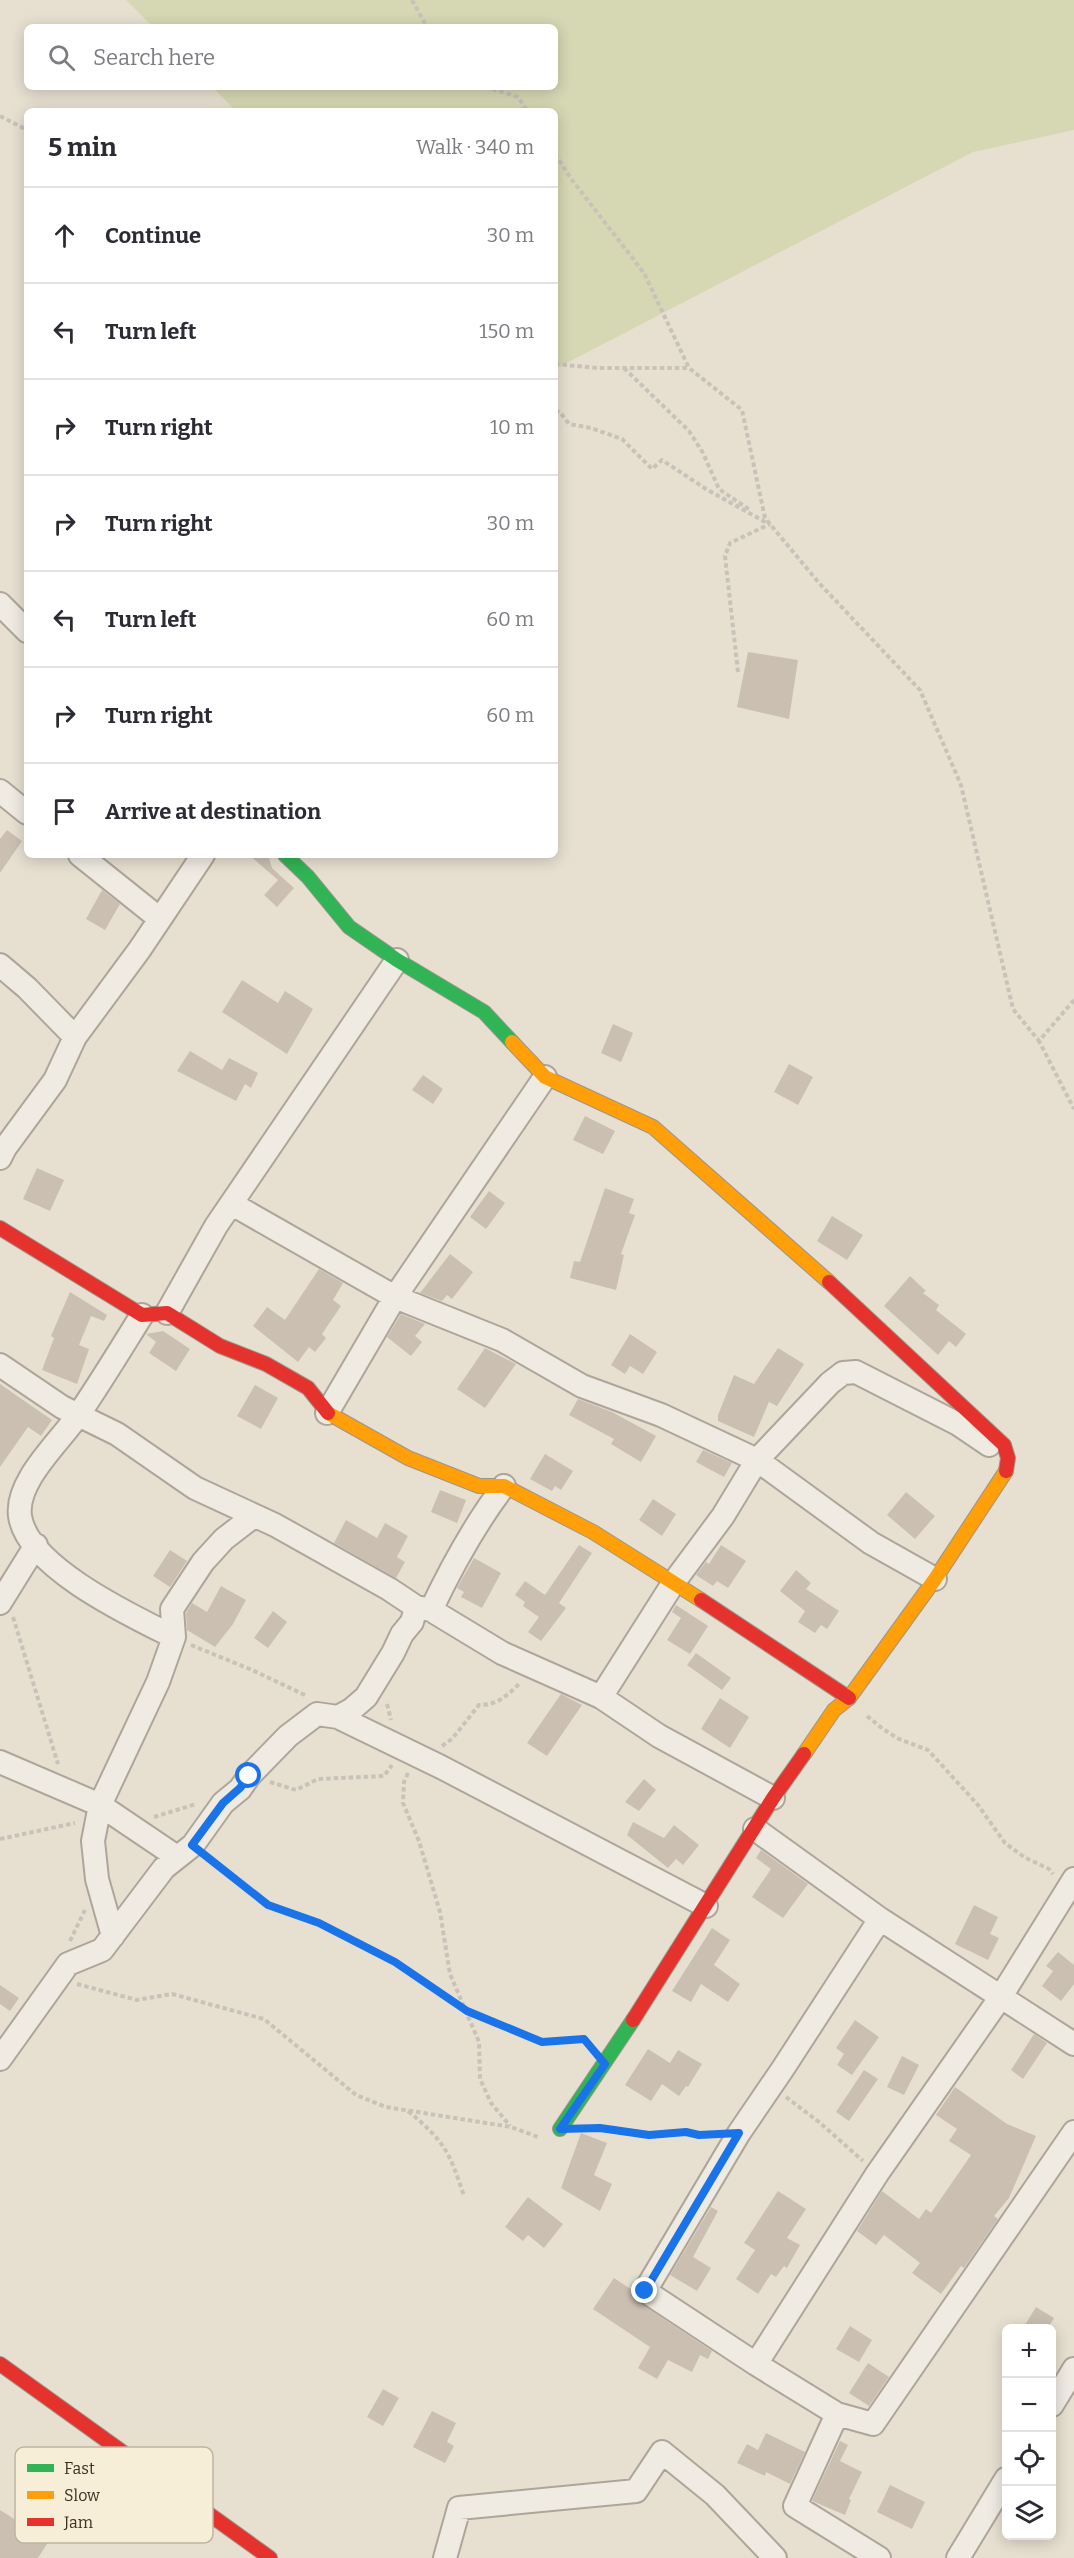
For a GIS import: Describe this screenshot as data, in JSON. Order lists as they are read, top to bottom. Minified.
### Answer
{"legend":["Fast","Slow","Jam"],"page":{"search":"Search here","heading":["5 min","Walk · 340 m"],"list":[["Continue","30 m"],["Turn left","150 m"],["Turn right","10 m"],["Turn right","30 m"],["Turn left","60 m"],["Turn right","60 m"],"Arrive at destination"],"map_buttons":["+","−"]}}
